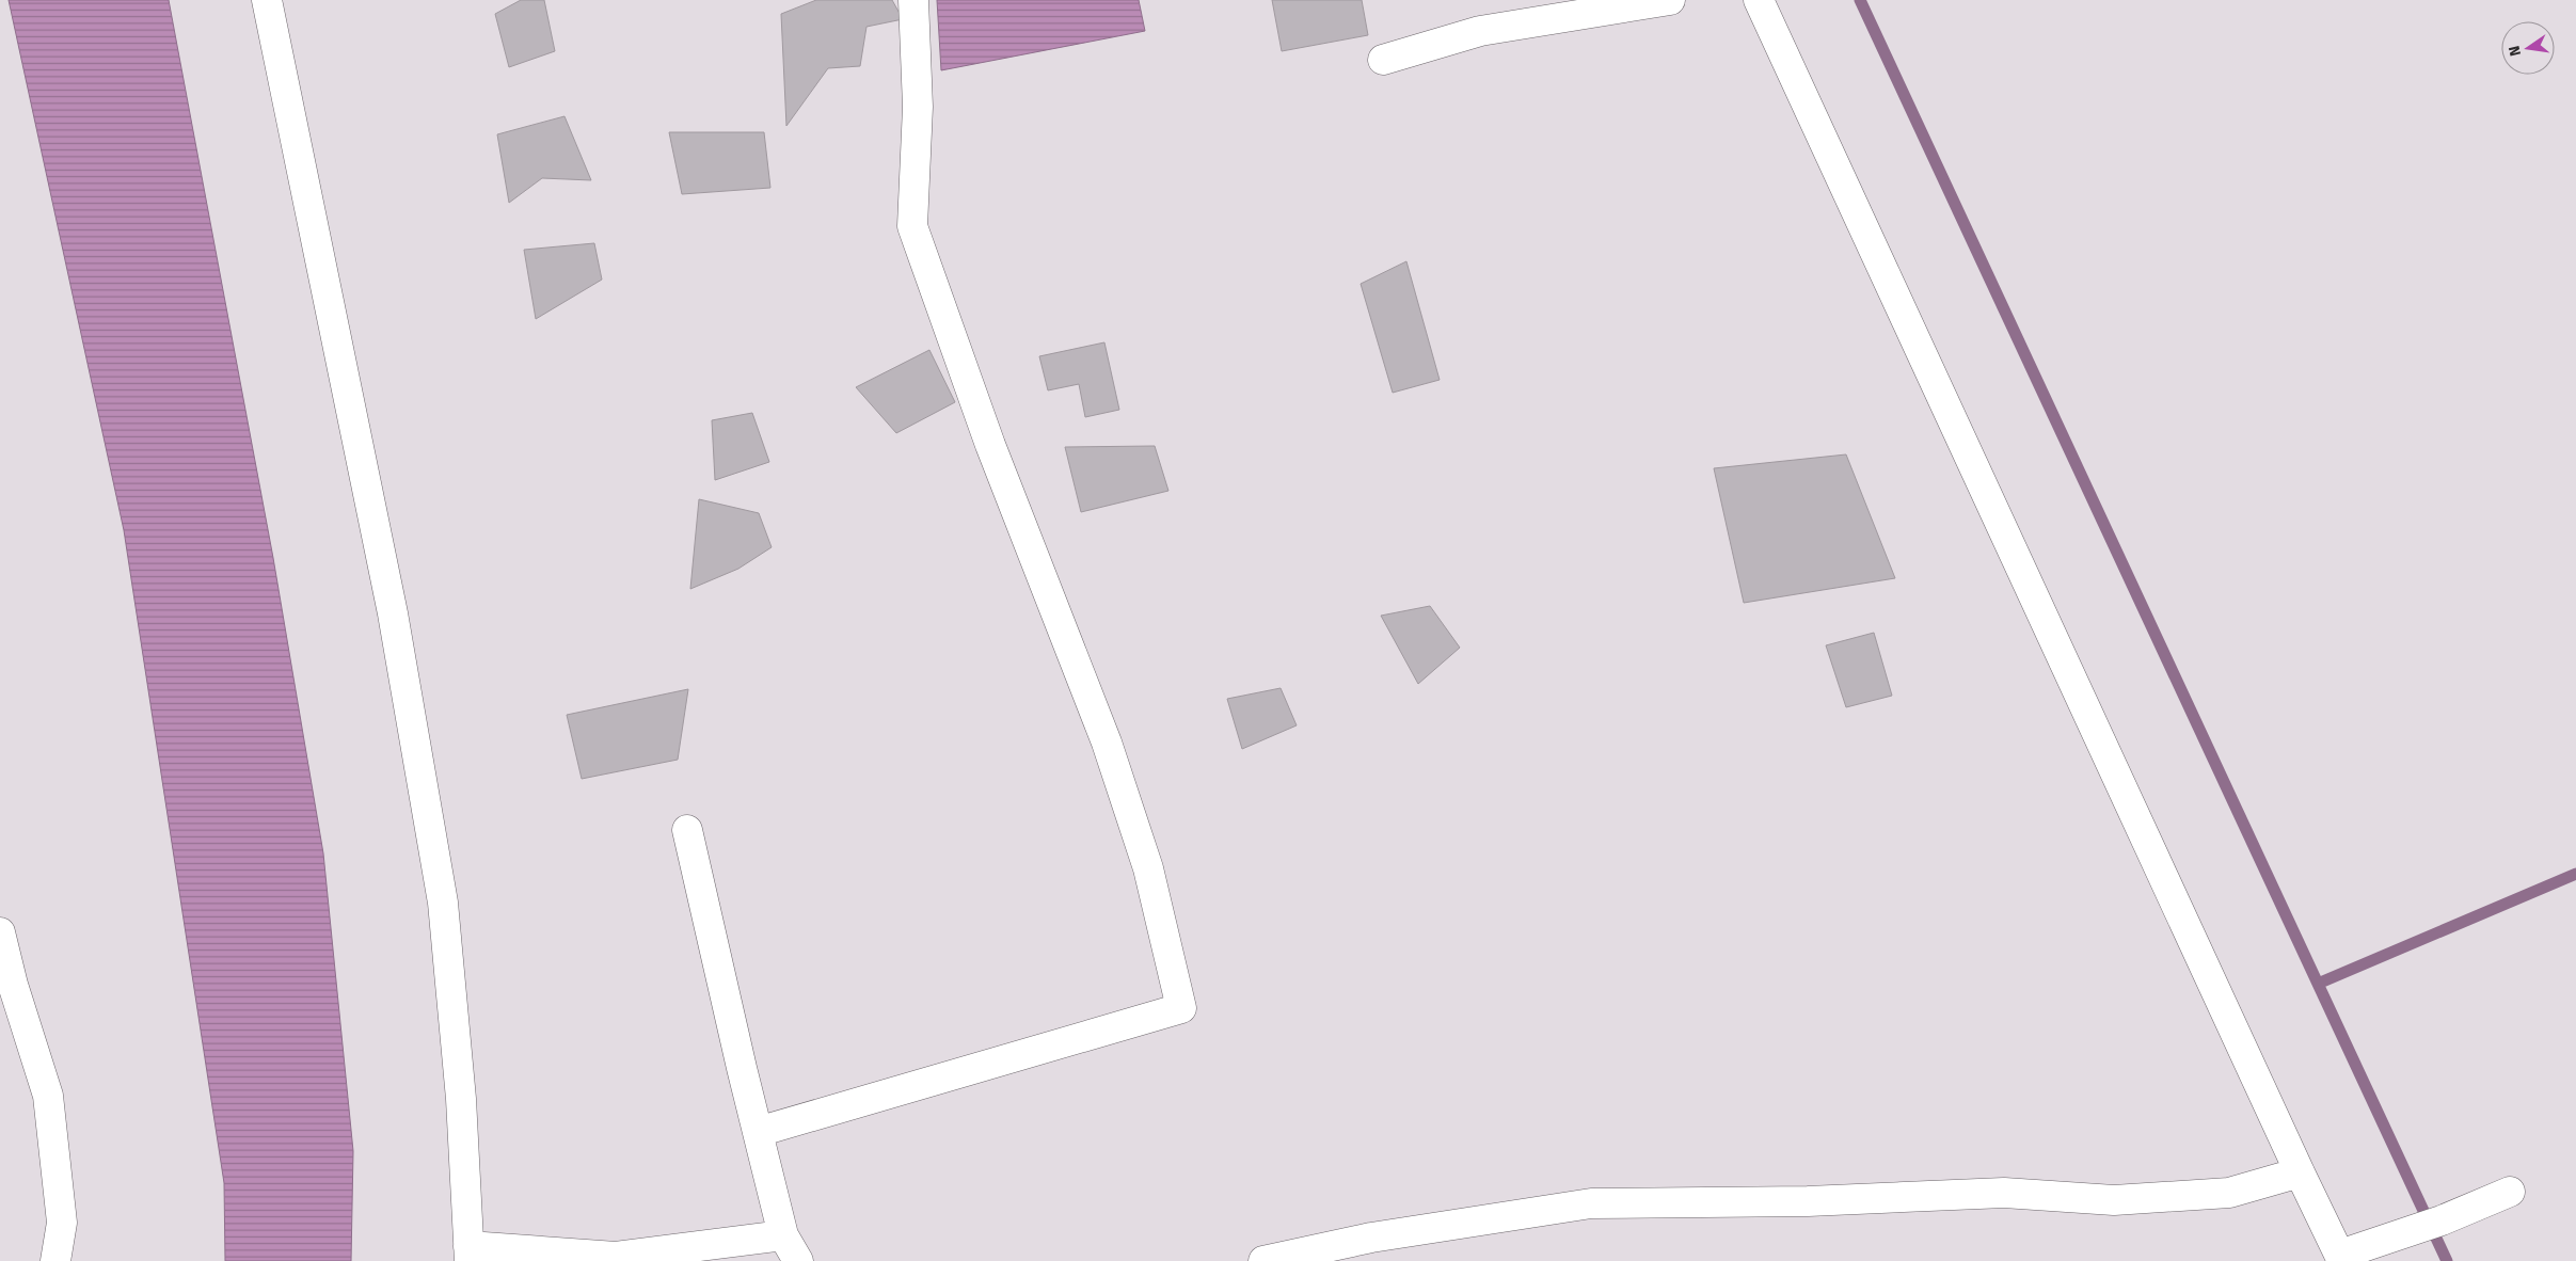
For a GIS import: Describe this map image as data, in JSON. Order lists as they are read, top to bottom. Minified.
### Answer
{"north":"left"}
